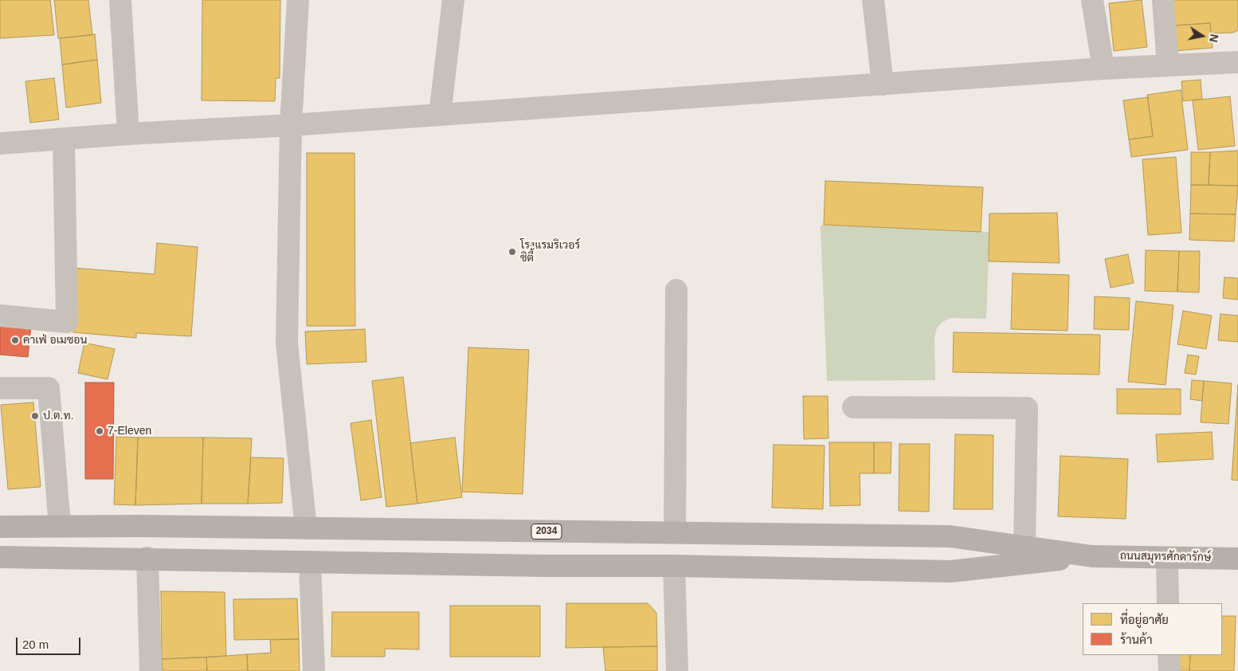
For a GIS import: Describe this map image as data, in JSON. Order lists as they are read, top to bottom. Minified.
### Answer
{"streets":{"main road":["2034","ถนนสมุทรศักดารักษ์"]},"crossings":[["2034","ถนนสมุทรศักดารักษ์"]],"places":["โรงแรมริเวอร์ ซิตี้","คาเฟ่ อเมซอน","ป.ต.ท.","7-Eleven"],"legend":["ที่อยู่อาศัย","ร้านค้า"],"scale_bar":"20 m","north":"right"}
